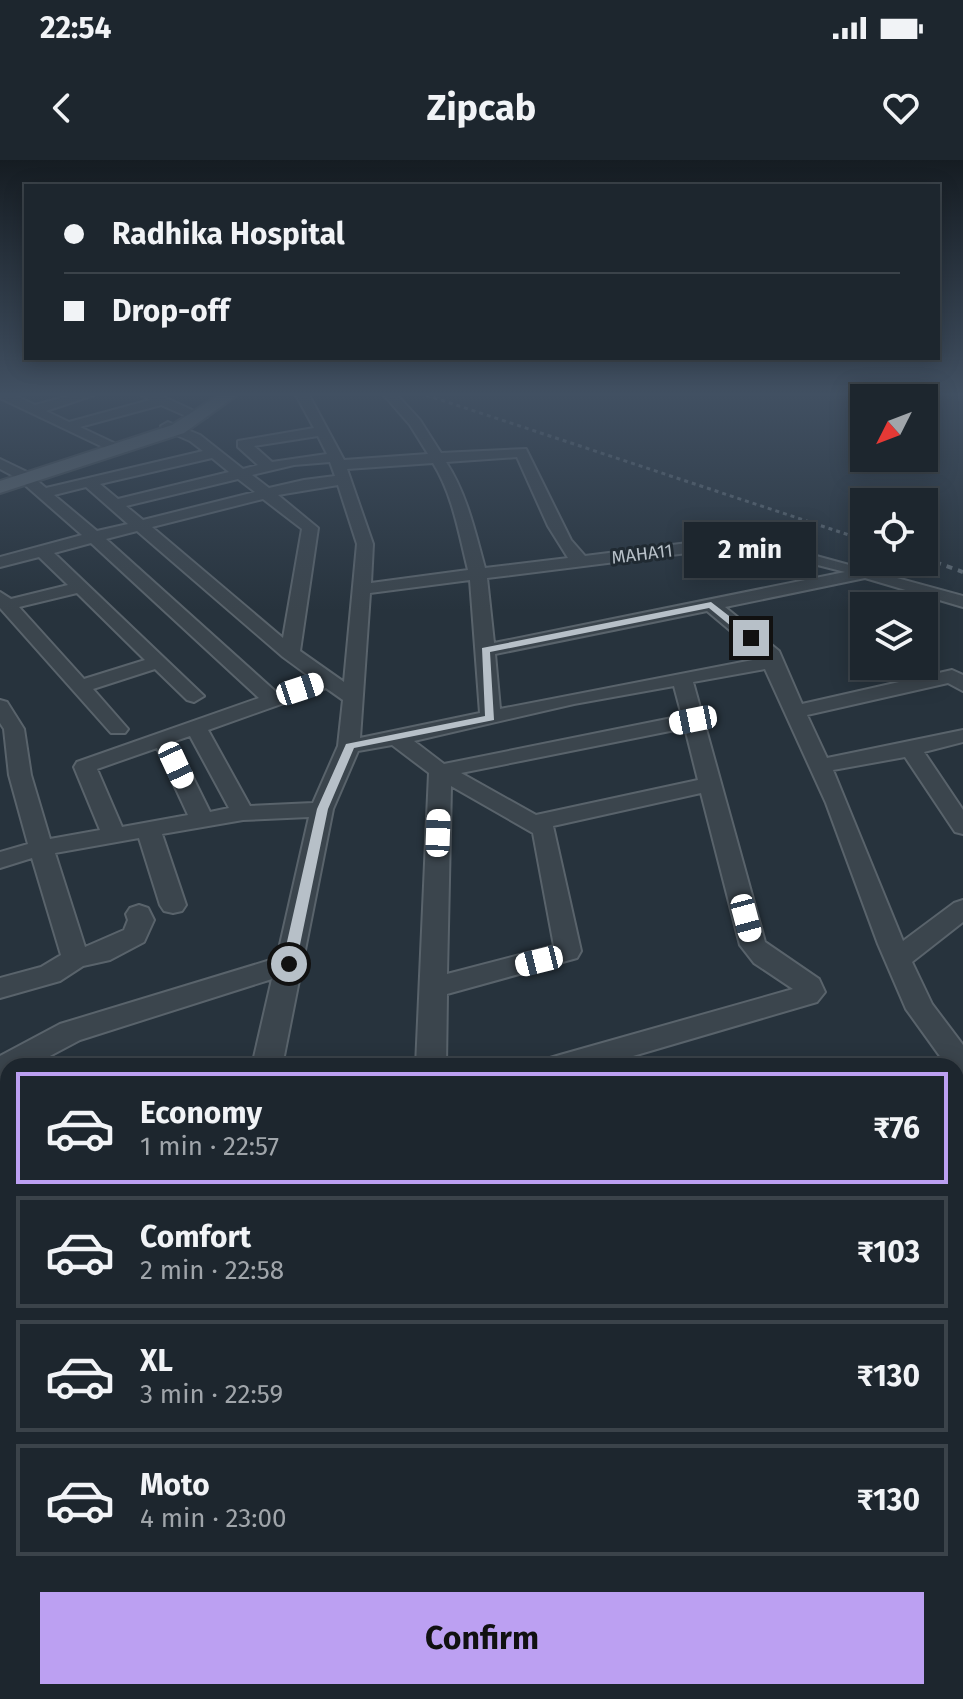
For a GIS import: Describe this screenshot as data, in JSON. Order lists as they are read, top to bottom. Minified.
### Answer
{"streets":{"street":["MAHA11"]},"north":"bottom left","page":{"status":"22:54","header":"Zipcab","banner":["Radhika Hospital","Drop-off"],"bubble":"2 min","list":[{"name":"Economy","note":"1 min · 22:57","value":"₹76"},{"name":"Comfort","note":"2 min · 22:58","value":"₹103"},{"name":"XL","note":"3 min · 22:59","value":"₹130"},{"name":"Moto","note":"4 min · 23:00","value":"₹130"}],"buttons":"Confirm"}}
